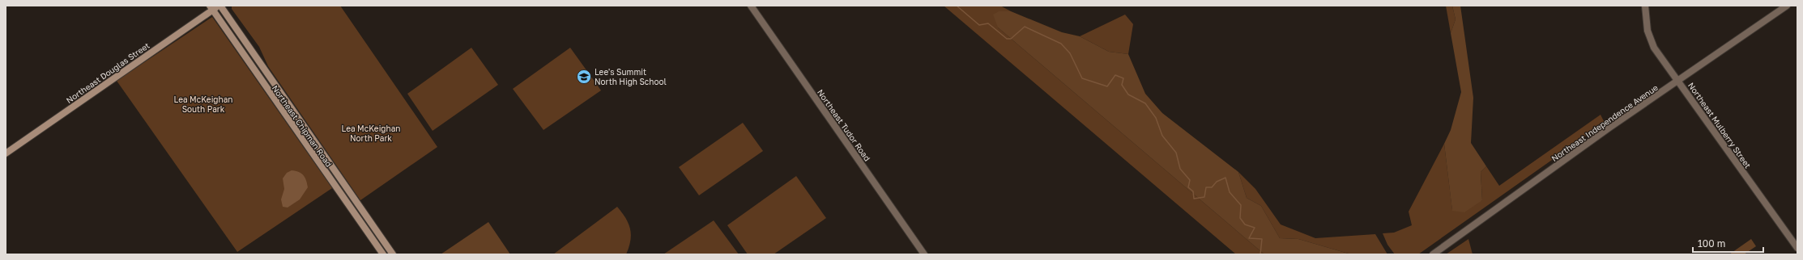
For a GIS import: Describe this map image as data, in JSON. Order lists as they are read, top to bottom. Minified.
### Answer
{"streets":{"main road":["Northeast Douglas Street","Northeast Chipman Road"],"street":["Northeast Independence Avenue","Northeast Tudor Road","Northeast Mulberry Street"]},"crossings":[["Northeast Douglas Street","Northeast Chipman Road"],["Northeast Independence Avenue","Northeast Mulberry Street"]],"parks":["Lea McKeighan South Park","Lea McKeighan North Park"],"places":{"school or university":["Lee's Summit North High School"]},"scale_bar":"100 m"}
